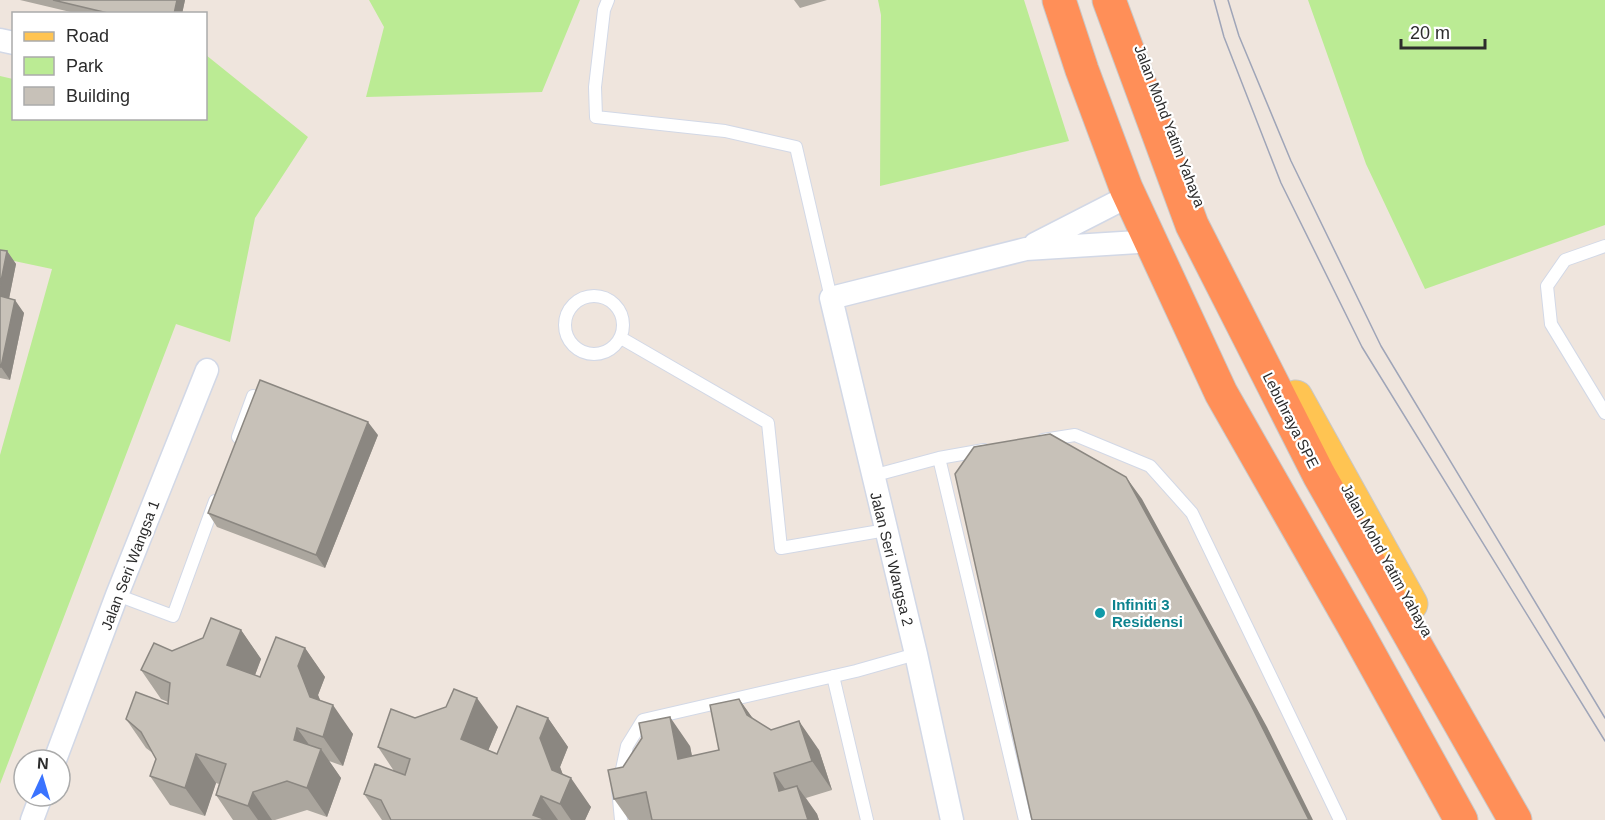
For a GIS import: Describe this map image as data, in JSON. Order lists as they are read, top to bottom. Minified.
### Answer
{"streets":{"highway":["Lebuhraya SPE"],"main road":["Jalan Mohd Yatim Yahaya"],"street":["Jalan Seri Wangsa 2","Jalan Seri Wangsa 1"]},"places":["Infiniti 3 Residensi"],"legend":["Road","Park","Building"],"scale_bar":"20 m","north":"top"}
